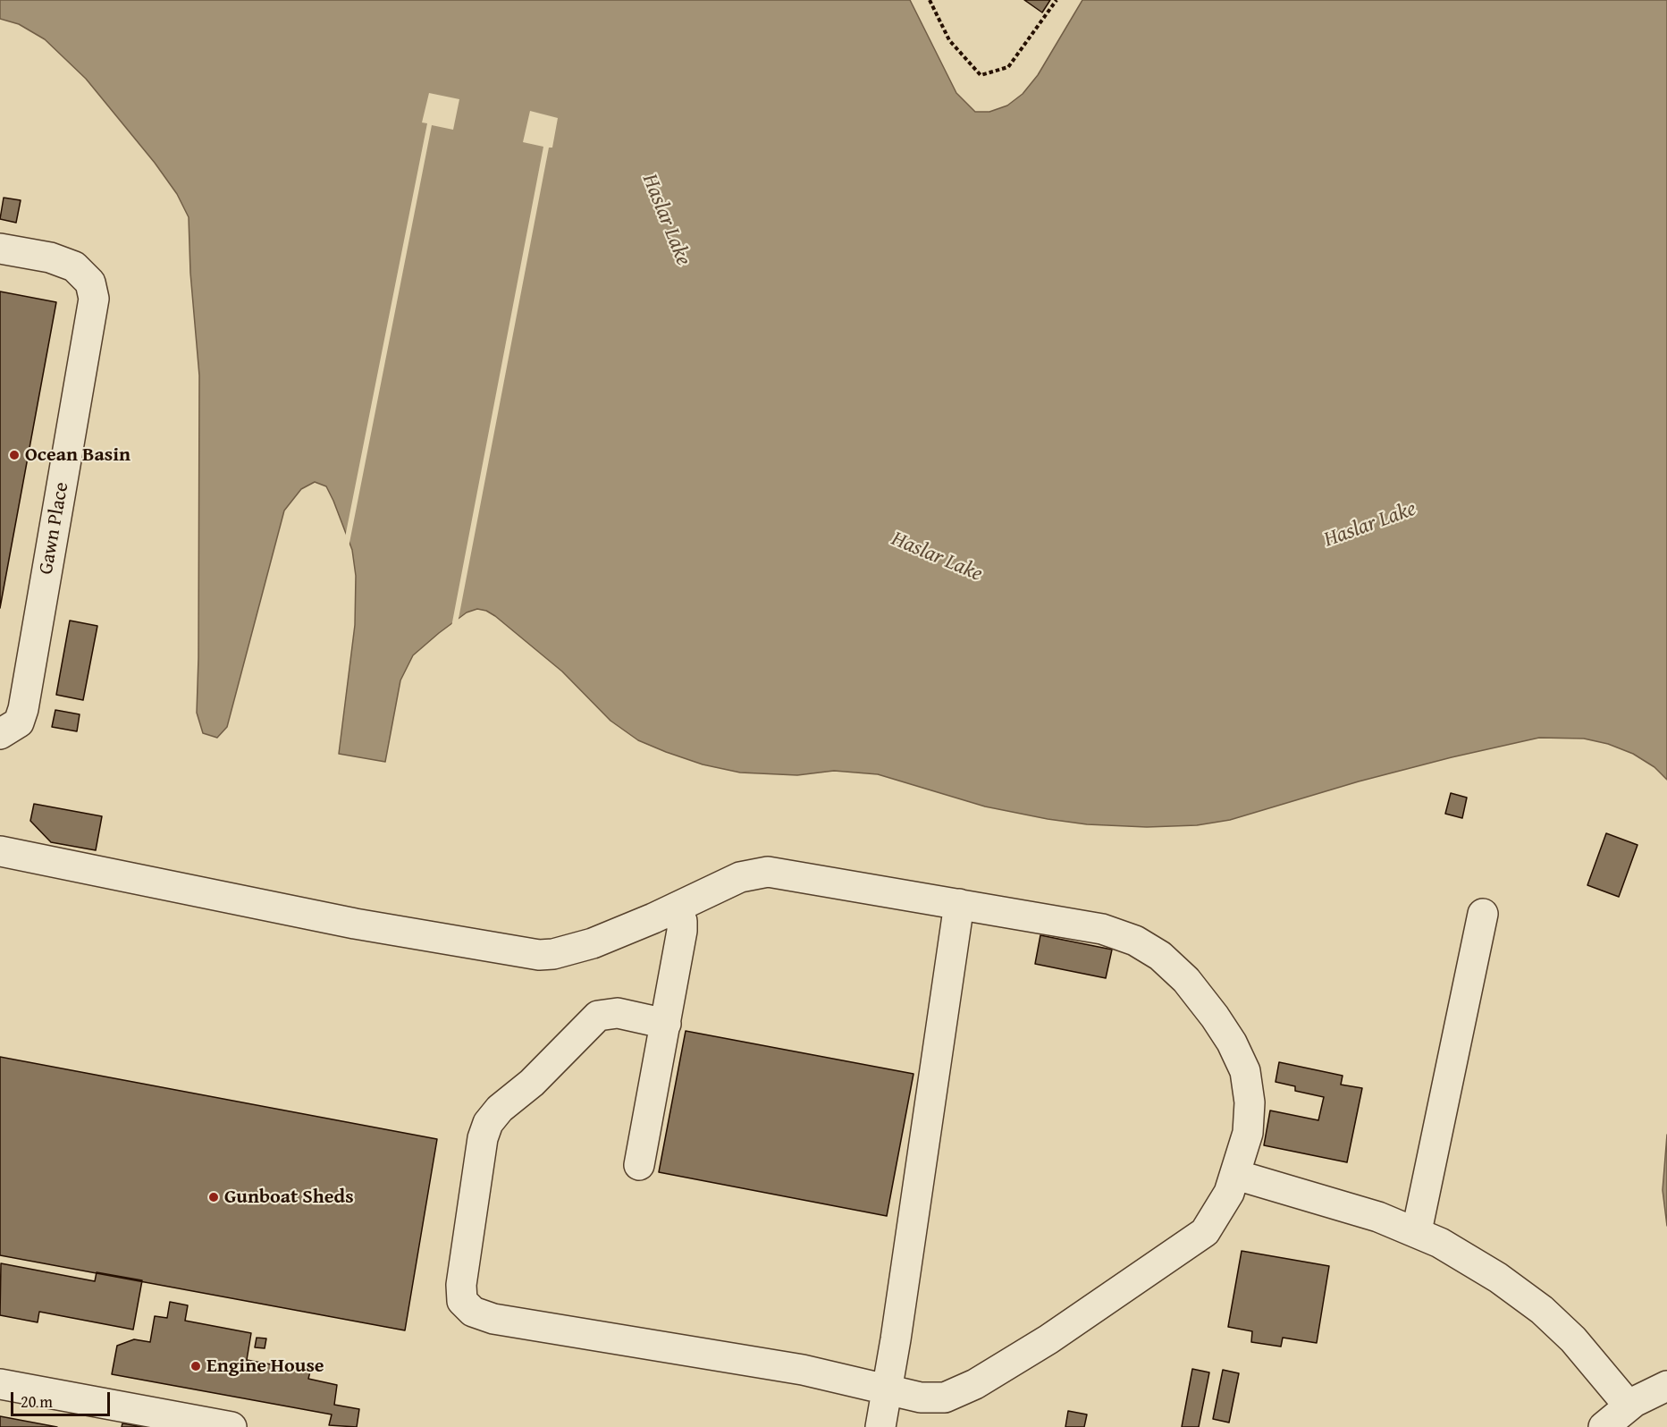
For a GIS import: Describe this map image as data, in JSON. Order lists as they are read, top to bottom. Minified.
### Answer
{"streets":{"street":["Gawn Place"]},"water":["Haslar Lake"],"places":["Ocean Basin","Gunboat Sheds","Engine House"],"scale_bar":"20 m"}
